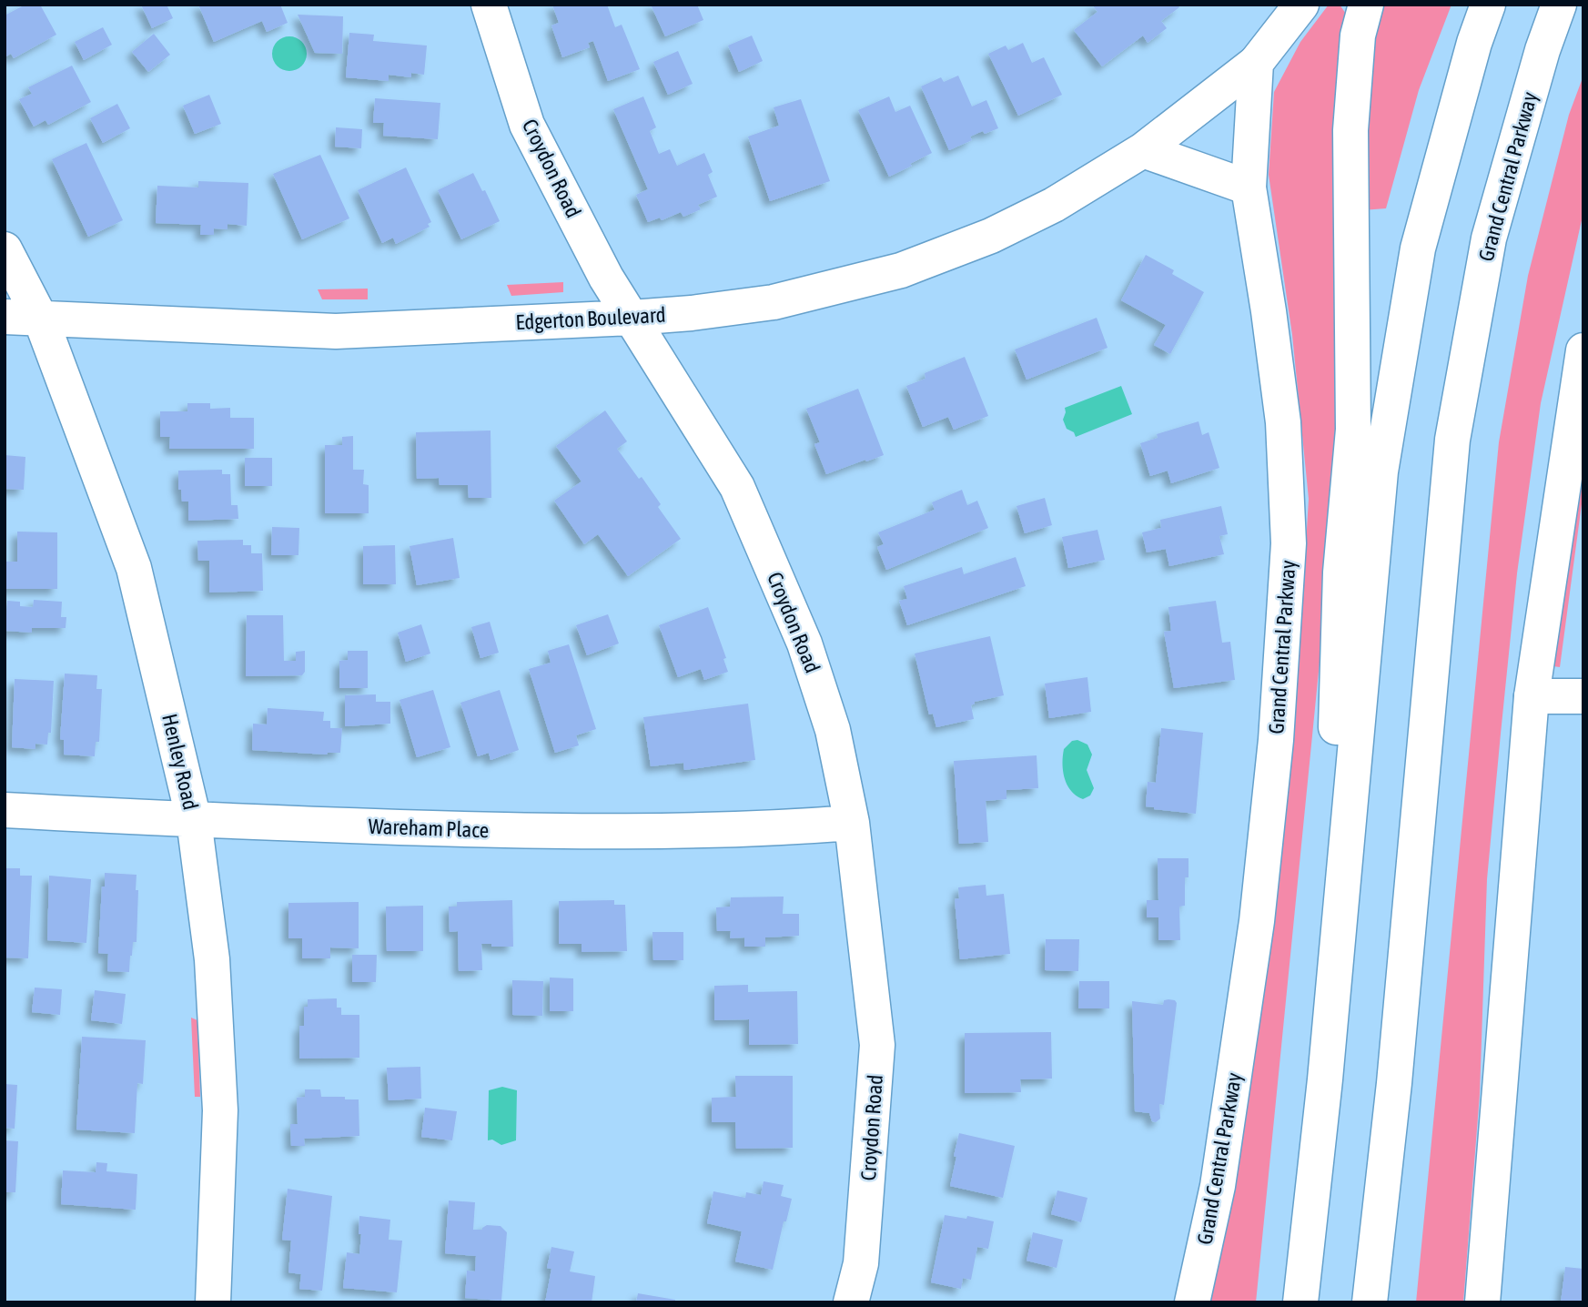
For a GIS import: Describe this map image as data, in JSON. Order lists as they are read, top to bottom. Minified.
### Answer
{"streets":{"main road":["Croydon Road","Grand Central Parkway","Edgerton Boulevard","Henley Road","Wareham Place"]},"crossings":[["Croydon Road","Edgerton Boulevard"],["Croydon Road","Wareham Place"],["Grand Central Parkway","Edgerton Boulevard"],["Edgerton Boulevard","Henley Road"],["Henley Road","Wareham Place"]]}
